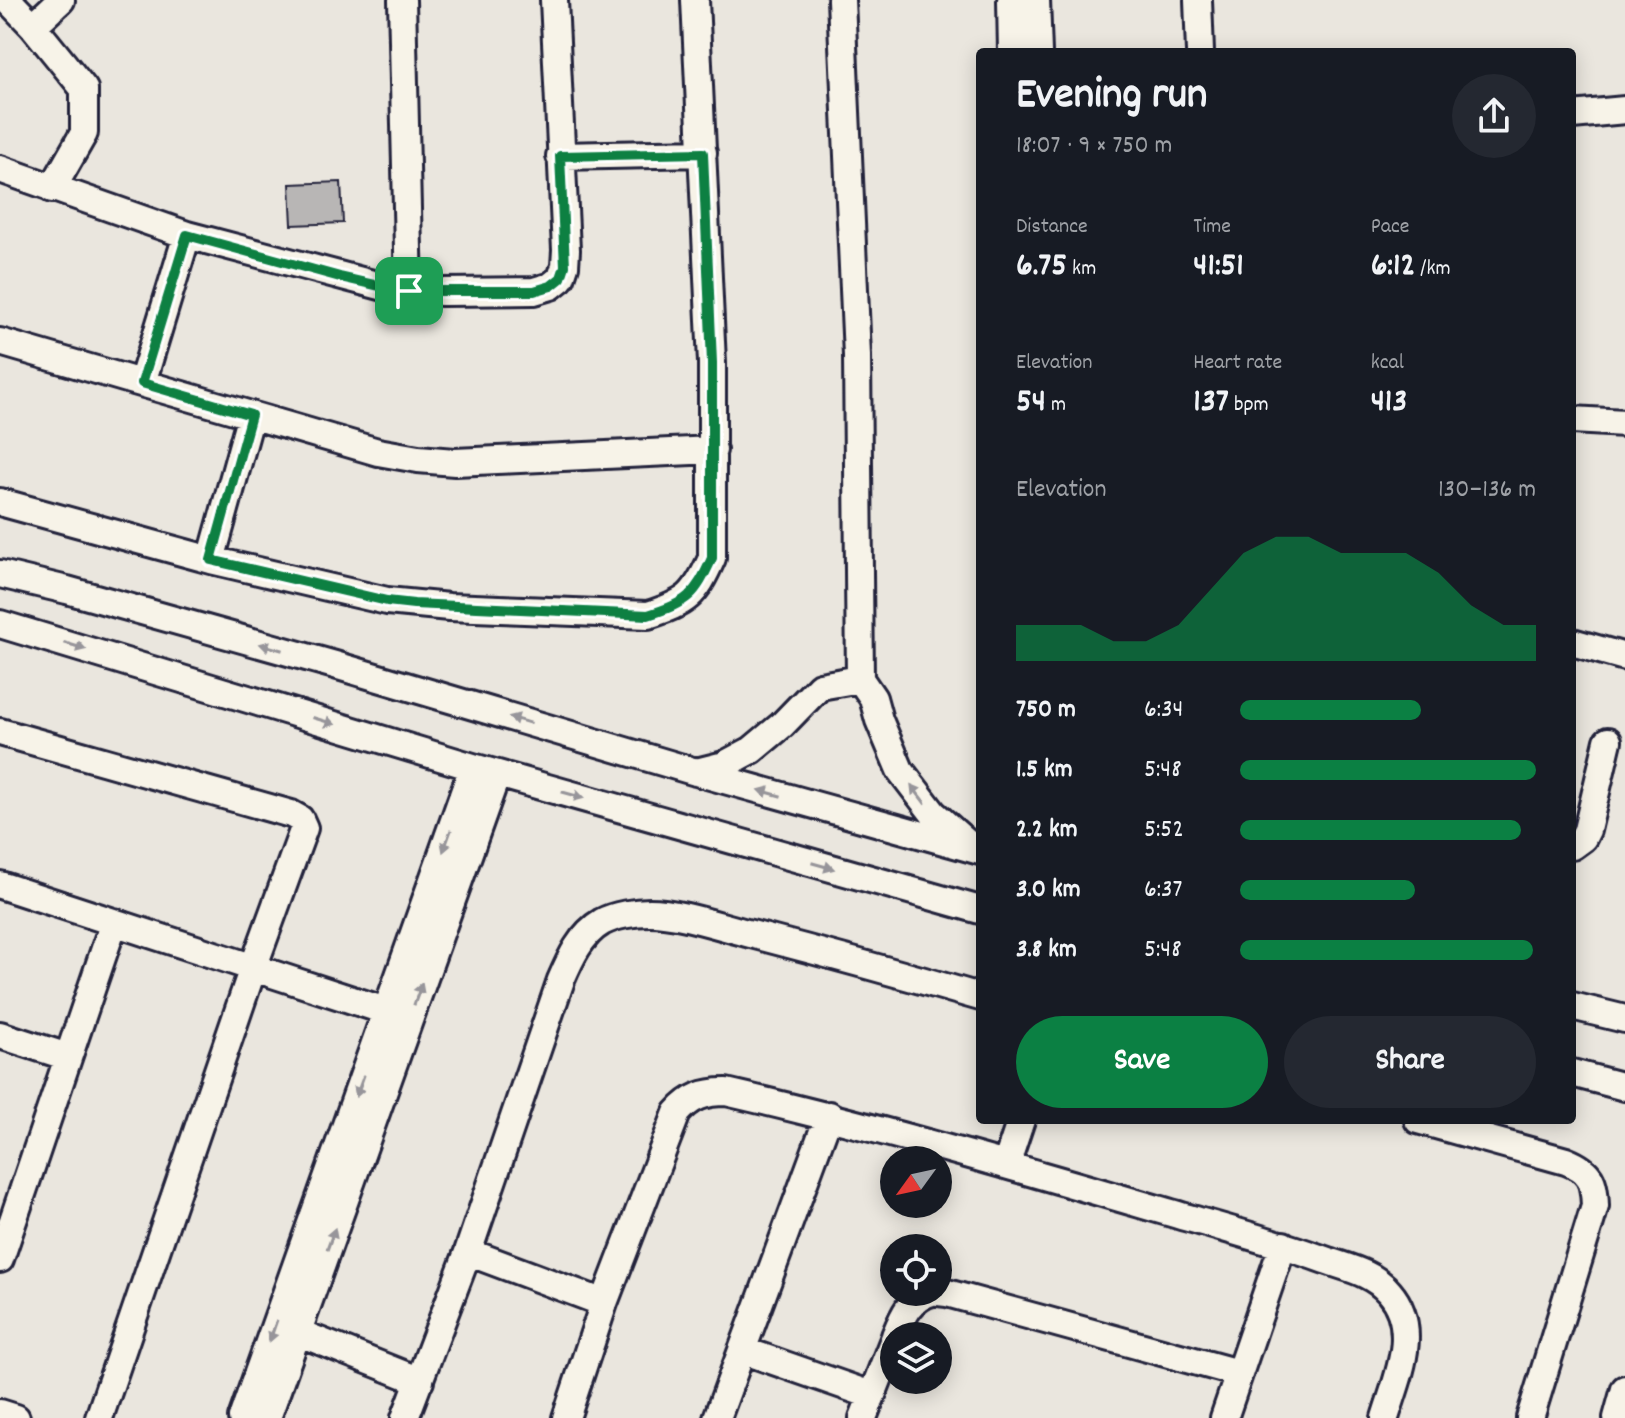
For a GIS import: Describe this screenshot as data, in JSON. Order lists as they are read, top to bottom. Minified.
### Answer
{"north":"bottom left","page":{"heading":["Evening run","18:07 · 9 × 750 m"],"stats":[["Distance","6.75 km"],["Time","41:51"],["Pace","6:12 /km"],["Elevation","54 m"],["Heart rate","137 bpm"],["kcal","413"]],"chart":["Elevation","130–136 m"],"list":[{"name":"750 m","note":"6:34"},{"name":"1.5 km","note":"5:48"},{"name":"2.2 km","note":"5:52"},{"name":"3.0 km","note":"6:37"},{"name":"3.8 km","note":"5:48"}],"buttons":["Save","Share"]}}
